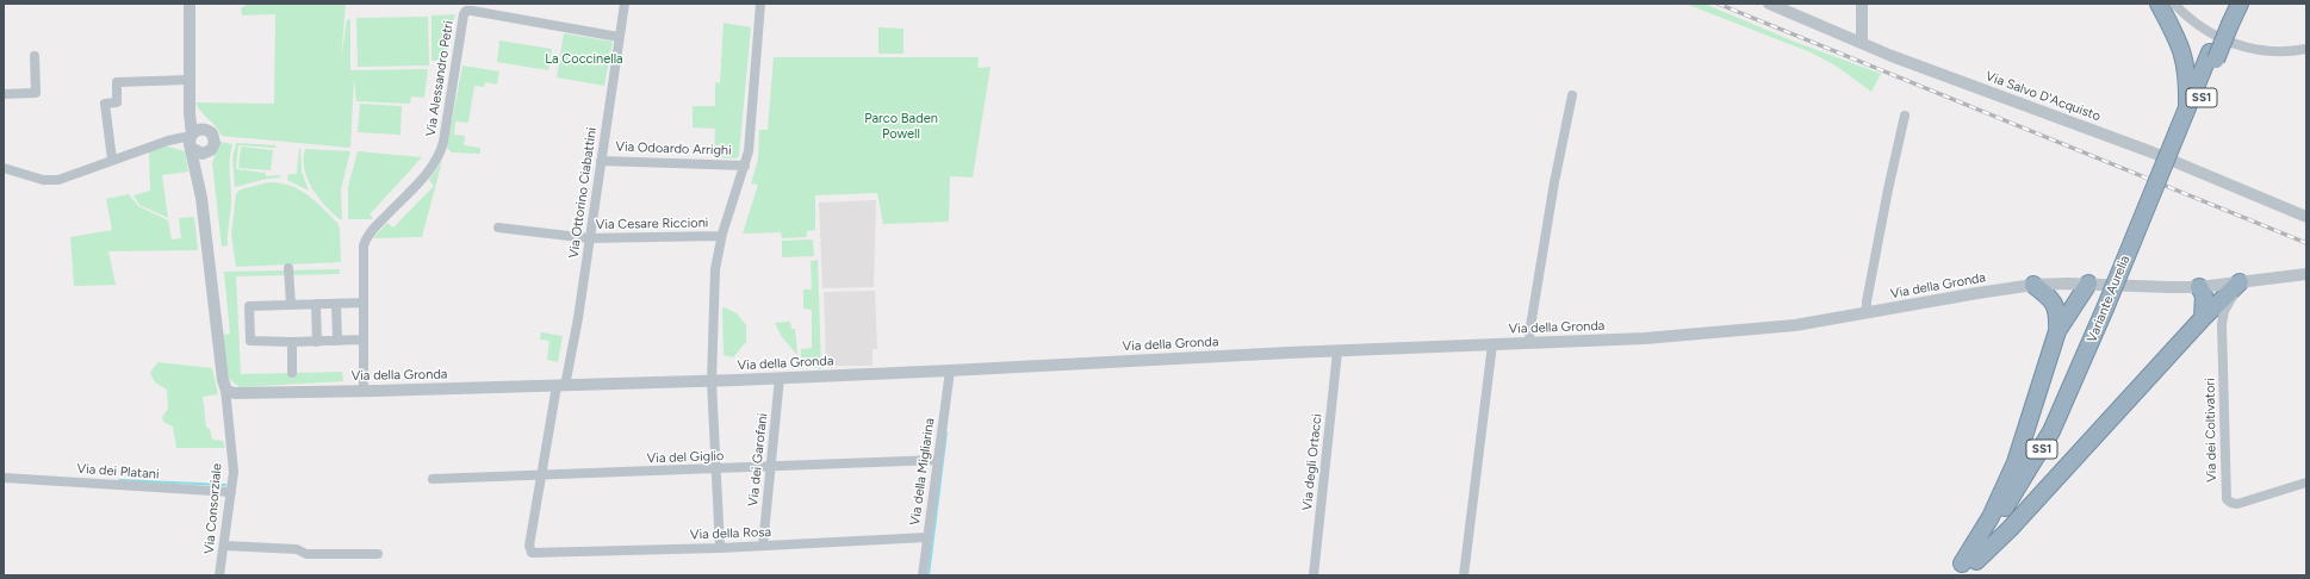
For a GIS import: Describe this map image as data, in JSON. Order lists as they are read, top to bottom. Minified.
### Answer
{"streets":{"highway":["SS1","Variante Aurelia"],"street":["Via Alessandro Petri","Via Salvo D'Acquisto","Via Odoardo Arrighi","Via Ottorino Ciabattini","Via Cesare Riccioni","Via della Gronda","Via dei Coltivatori","Via del Giglio","Via dei Garofani","Via degli Ortacci","Via dei Platani","Via della Migliarina","Via Consorziale","Via della Rosa"]},"crossings":[["Via Alessandro Petri","Via Ottorino Ciabattini"],["Via Alessandro Petri","Via della Gronda"],["Via Odoardo Arrighi","Via Ottorino Ciabattini"],["Via Ottorino Ciabattini","Via Cesare Riccioni"],["Via Ottorino Ciabattini","Via della Gronda"],["Via Ottorino Ciabattini","Via del Giglio"],["Via Ottorino Ciabattini","Via della Rosa"],["Via della Gronda","Via dei Coltivatori"],["Via della Gronda","Via dei Garofani"],["Via della Gronda","Via degli Ortacci"],["Via della Gronda","Via della Migliarina"],["Via della Gronda","Via Consorziale"],["Via del Giglio","Via dei Garofani"],["Via del Giglio","Via della Migliarina"],["Via dei Garofani","Via della Rosa"],["Via dei Platani","Via Consorziale"],["Via della Migliarina","Via della Rosa"]],"parks":["La Coccinella","Parco Baden Powell"]}
